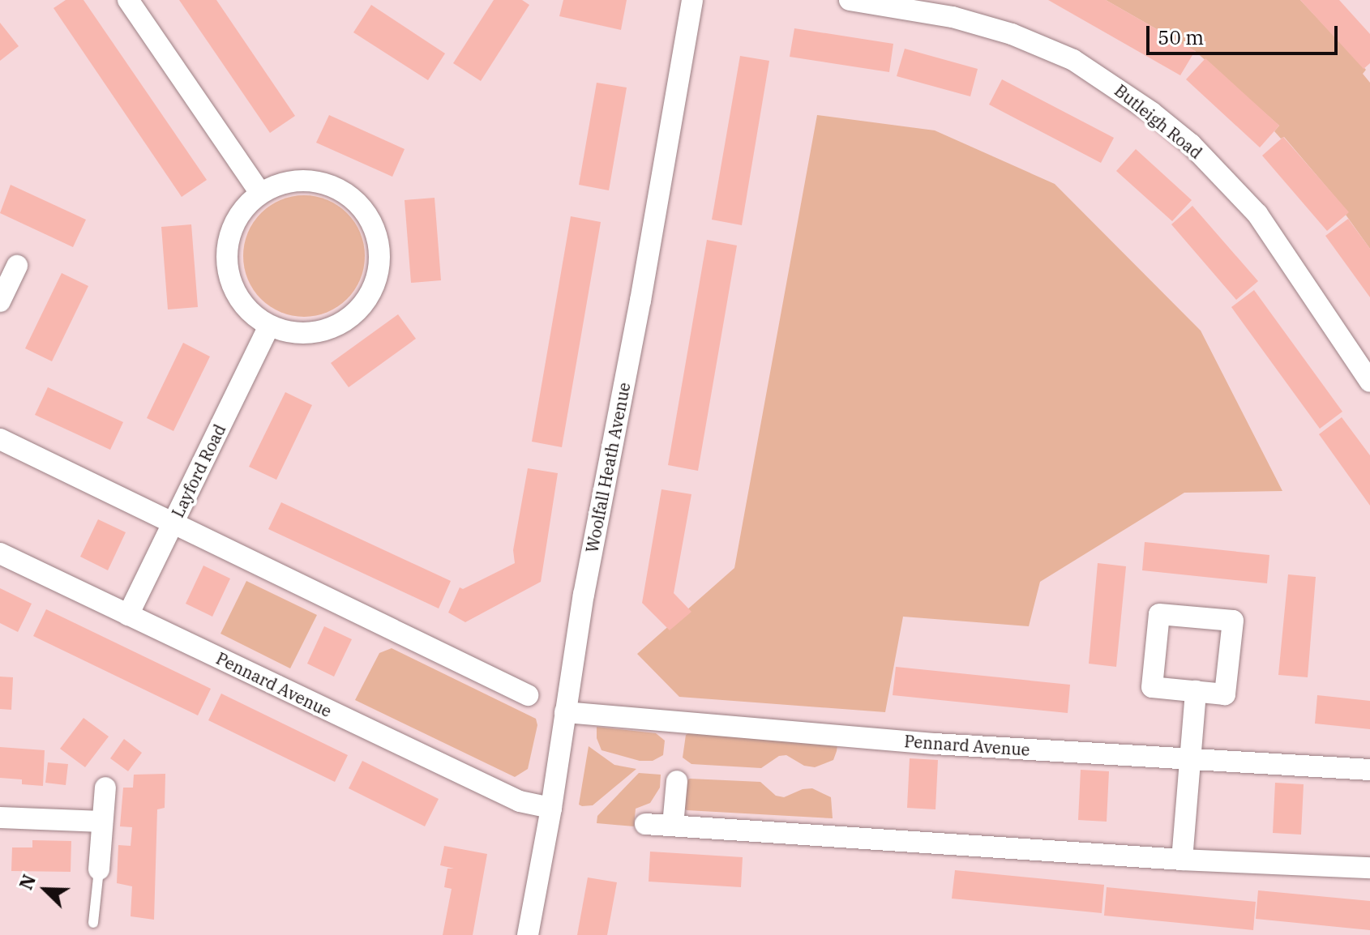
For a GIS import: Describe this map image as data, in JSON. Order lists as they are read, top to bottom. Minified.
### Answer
{"streets":{"street":["Butleigh Road","Woolfall Heath Avenue","Layford Road","Pennard Avenue"]},"crossings":[["Woolfall Heath Avenue","Pennard Avenue"],["Layford Road","Pennard Avenue"]],"scale_bar":"50 m","north":"top left"}
